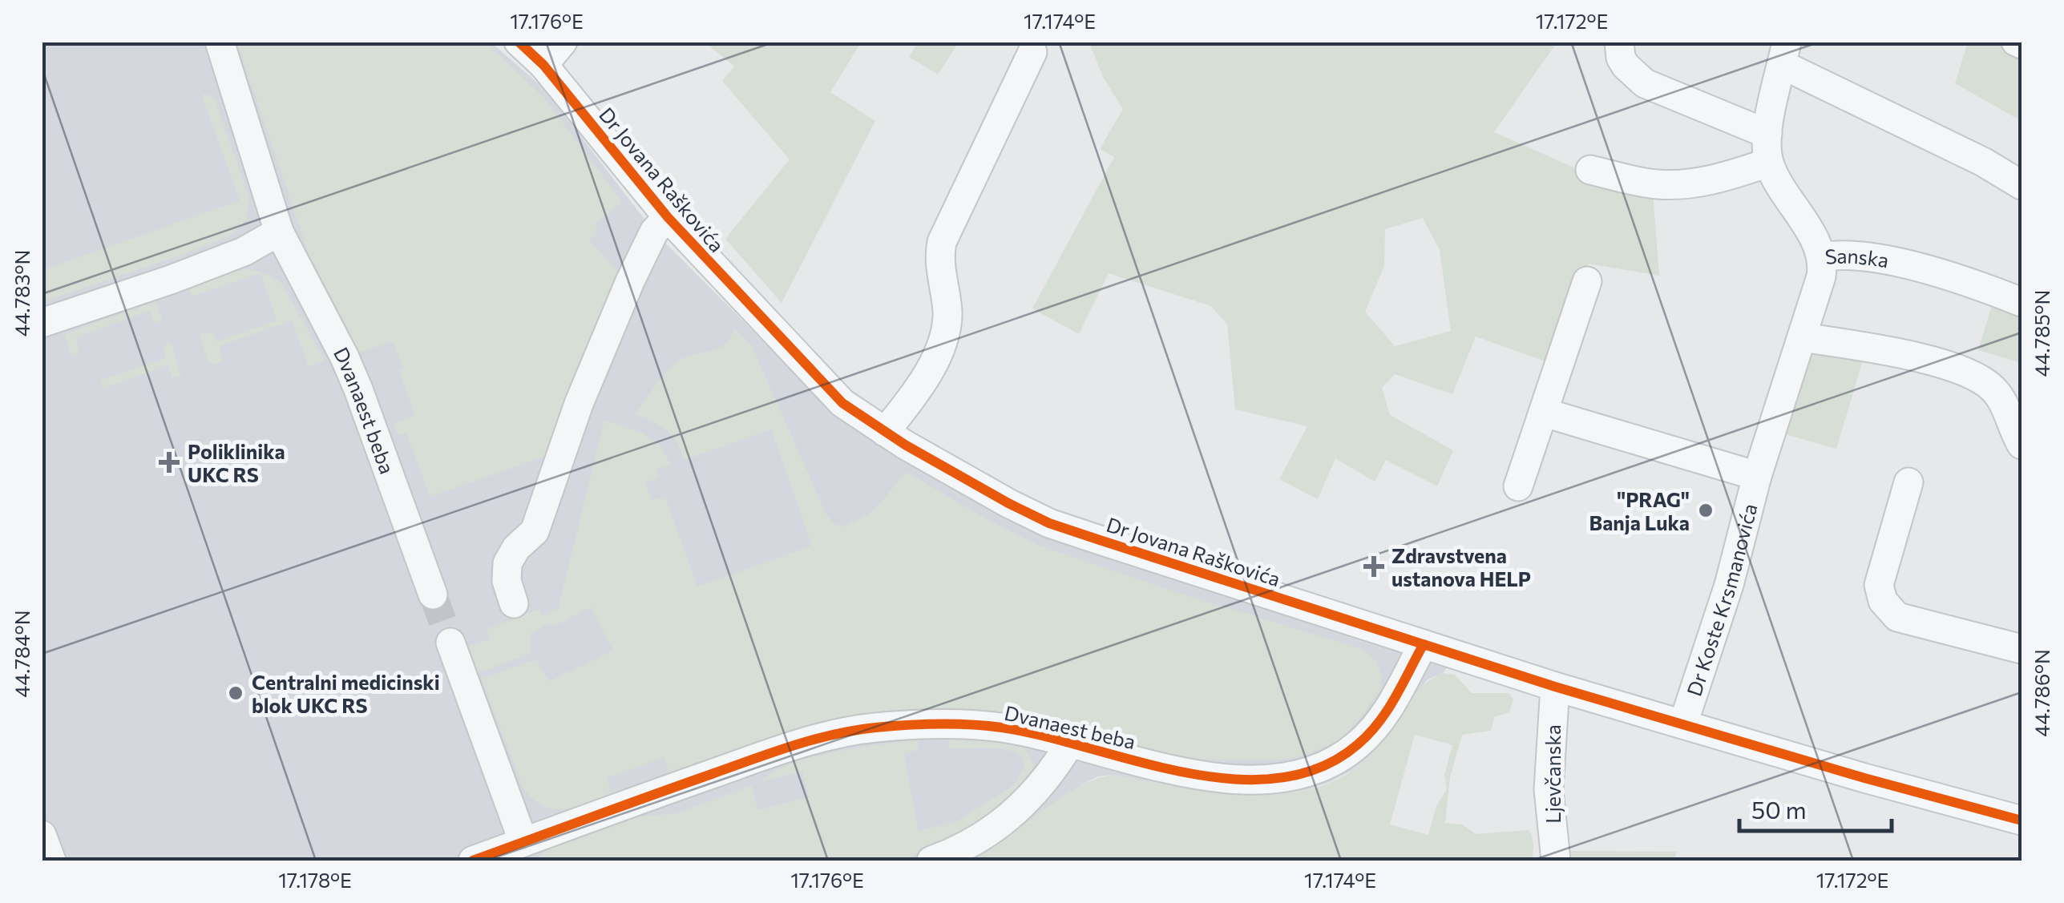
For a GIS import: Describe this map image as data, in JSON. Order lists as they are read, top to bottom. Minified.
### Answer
{"streets":{"street":["Dr Jovana Raškovića","Sanska","Dvanaest beba","Dr Koste Krsmanovića","Ljevčanska"]},"crossings":[["Dr Jovana Raškovića","Dvanaest beba"],["Dr Jovana Raškovića","Dr Koste Krsmanovića"],["Dr Jovana Raškovića","Ljevčanska"],["Sanska","Dr Koste Krsmanovića"]],"places":{"health":["Poliklinika UKC RS","Zdravstvena ustanova HELP"],"other":["\"PRAG\" Banja Luka","Centralni medicinski blok UKC RS"]},"scale_bar":"50 m","coordinates":["17.176°E","17.174°E","17.172°E","44.783°N","44.785°N","44.784°N","44.786°N","17.178°E"]}
